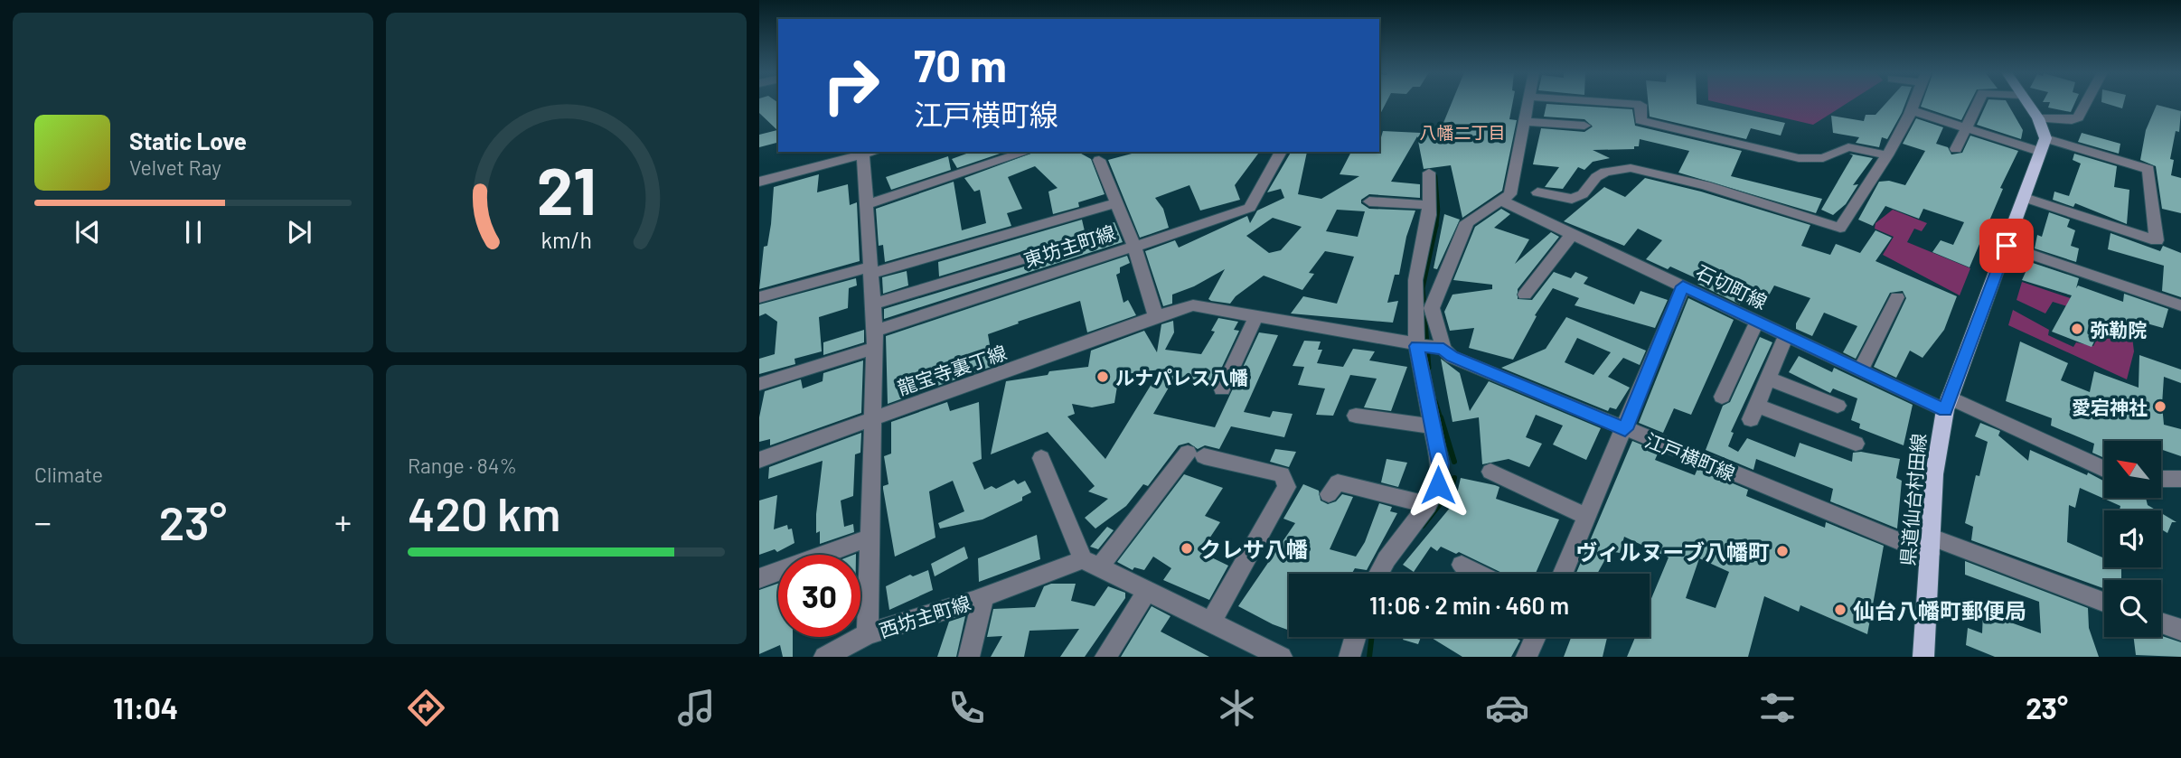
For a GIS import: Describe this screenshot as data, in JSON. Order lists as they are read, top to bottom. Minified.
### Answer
{"streets":{"main road":["県道仙台村田線"],"street":["東坊主町線","石切町線","龍宝寺裏丁線","江戸横町線","西坊主町線"]},"crossings":[["東坊主町線","龍宝寺裏丁線"],["東坊主町線","西坊主町線"],["石切町線","県道仙台村田線"],["龍宝寺裏丁線","西坊主町線"],["江戸横町線","県道仙台村田線"]],"districts":["八幡二丁目"],"places":["弥勒院","ルナパレス八幡","愛宕神社","クレサ八幡","ヴィルヌーブ八幡町","仙台八幡町郵便局"],"north":"top left","page":{"turn":["70 m","江戸横町線"],"song":["Static Love","Velvet Ray"],"tile":["Climate",["Range · 84%","420 km"]],"heat":["−","23°","+"],"limit":"30","trip":"11:06 · 2 min · 460 m","tabs":["11:04","23°"],"gauge":["21","km/h"]}}
